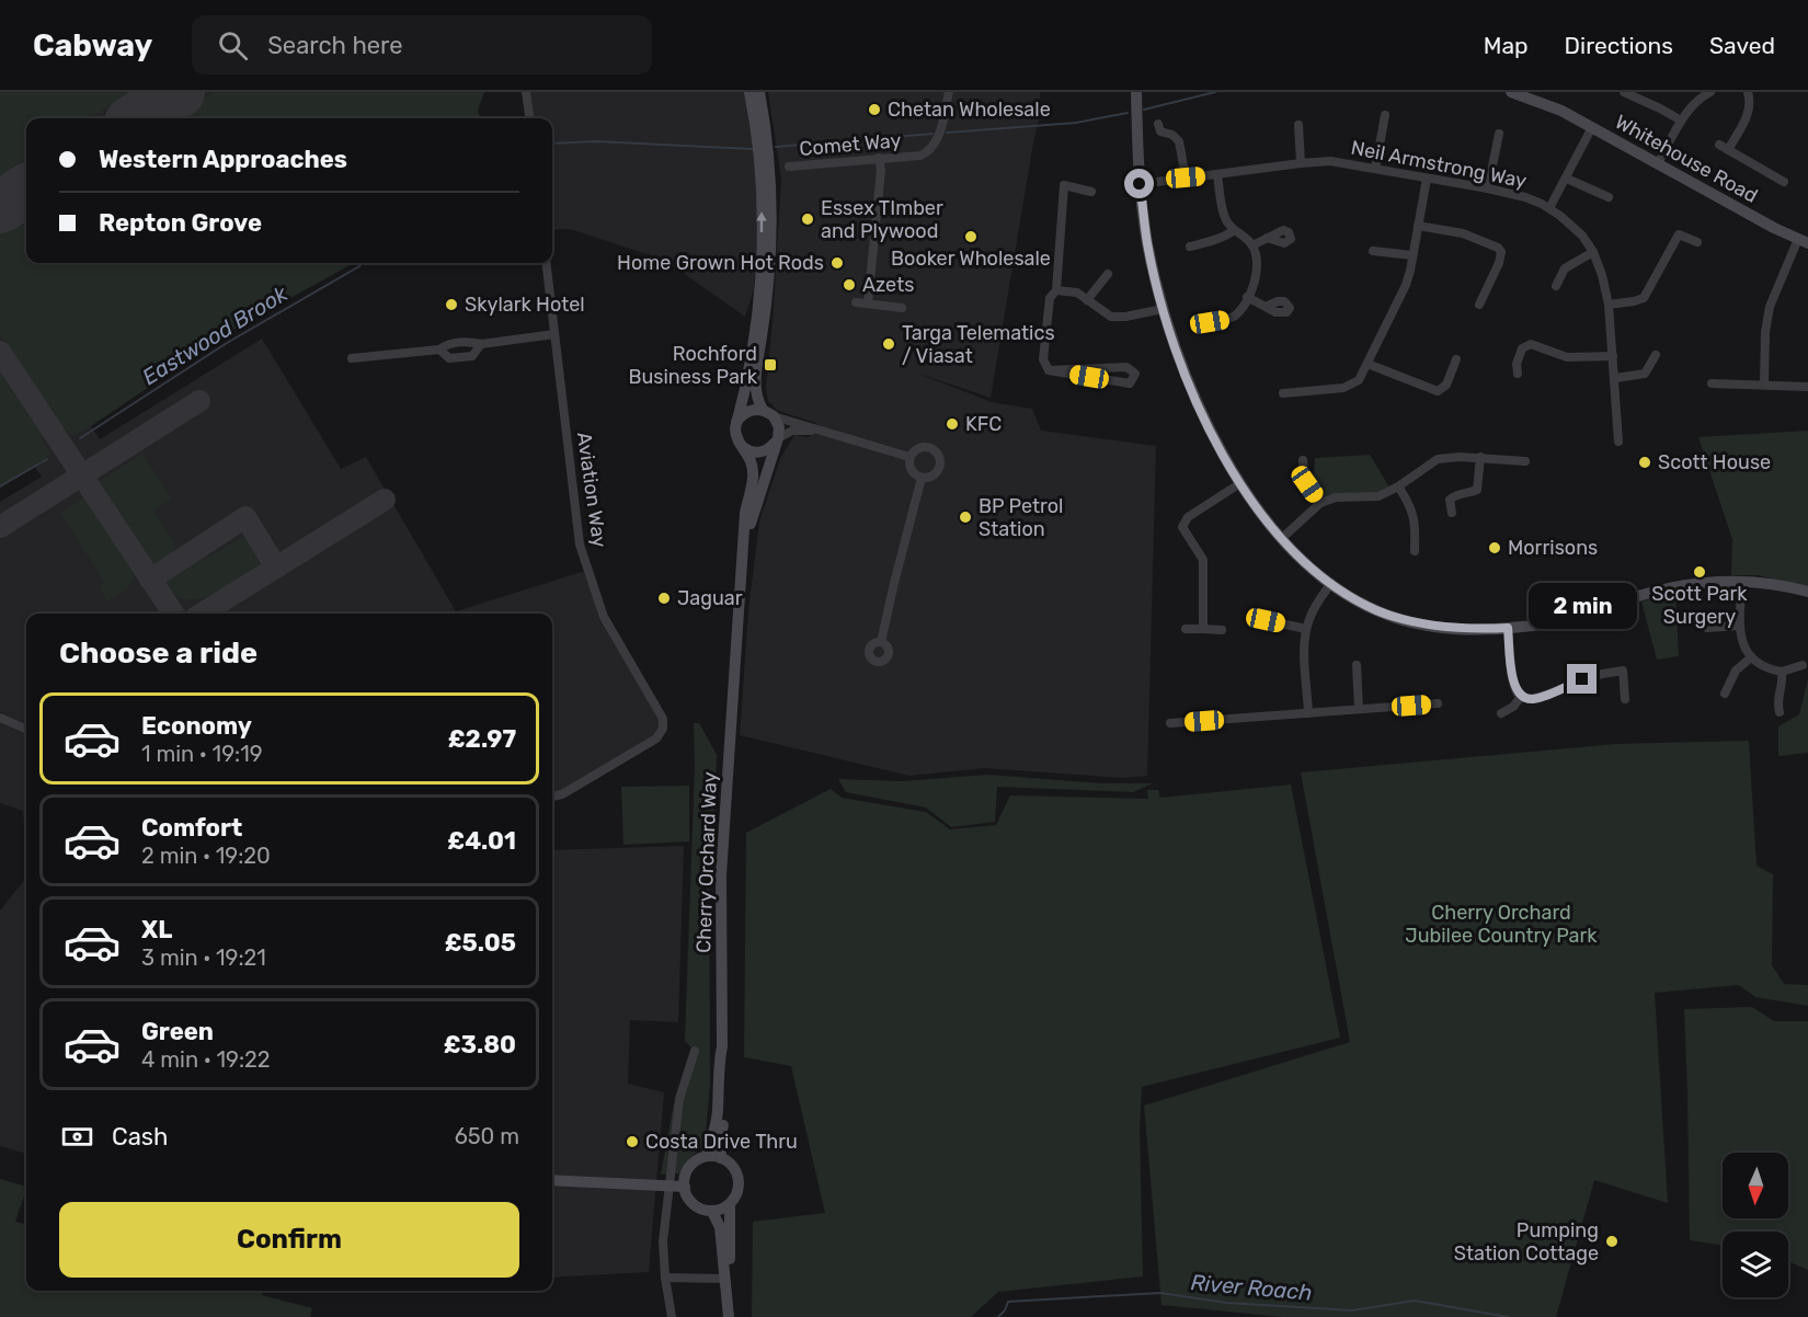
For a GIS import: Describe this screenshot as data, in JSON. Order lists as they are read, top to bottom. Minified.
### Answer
{"streets":{"main road":["Whitehouse Road","Cherry Orchard Way"],"street":["Comet Way","Neil Armstrong Way","Aviation Way"]},"water":["Eastwood Brook","River Roach"],"parks":["Cherry Orchard Jubilee Country Park"],"places":{"other":["Chetan Wholesale","Essex TImber and Plywood","Booker Wholesale","Home Grown Hot Rods","Azets","Skylark Hotel","Targa Telematics / Viasat","KFC","Scott House","BP Petrol Station","Morrisons","Scott Park Surgery","Jaguar","Costa Drive Thru","Pumping Station Cottage"],"transit":["Rochford Business Park"]},"north":"bottom","page":{"header":"Cabway","search":"Search here","nav":["Map","Directions","Saved"],"banner":["Western Approaches","Repton Grove"],"bubble":"2 min","heading":"Choose a ride","list":[{"name":"Economy","note":"1 min · 19:19","value":"£2.97"},{"name":"Comfort","note":"2 min · 19:20","value":"£4.01"},{"name":"XL","note":"3 min · 19:21","value":"£5.05"},{"name":"Green","note":"4 min · 19:22","value":"£3.80"}],"pay":["Cash","650 m"],"buttons":"Confirm"}}
